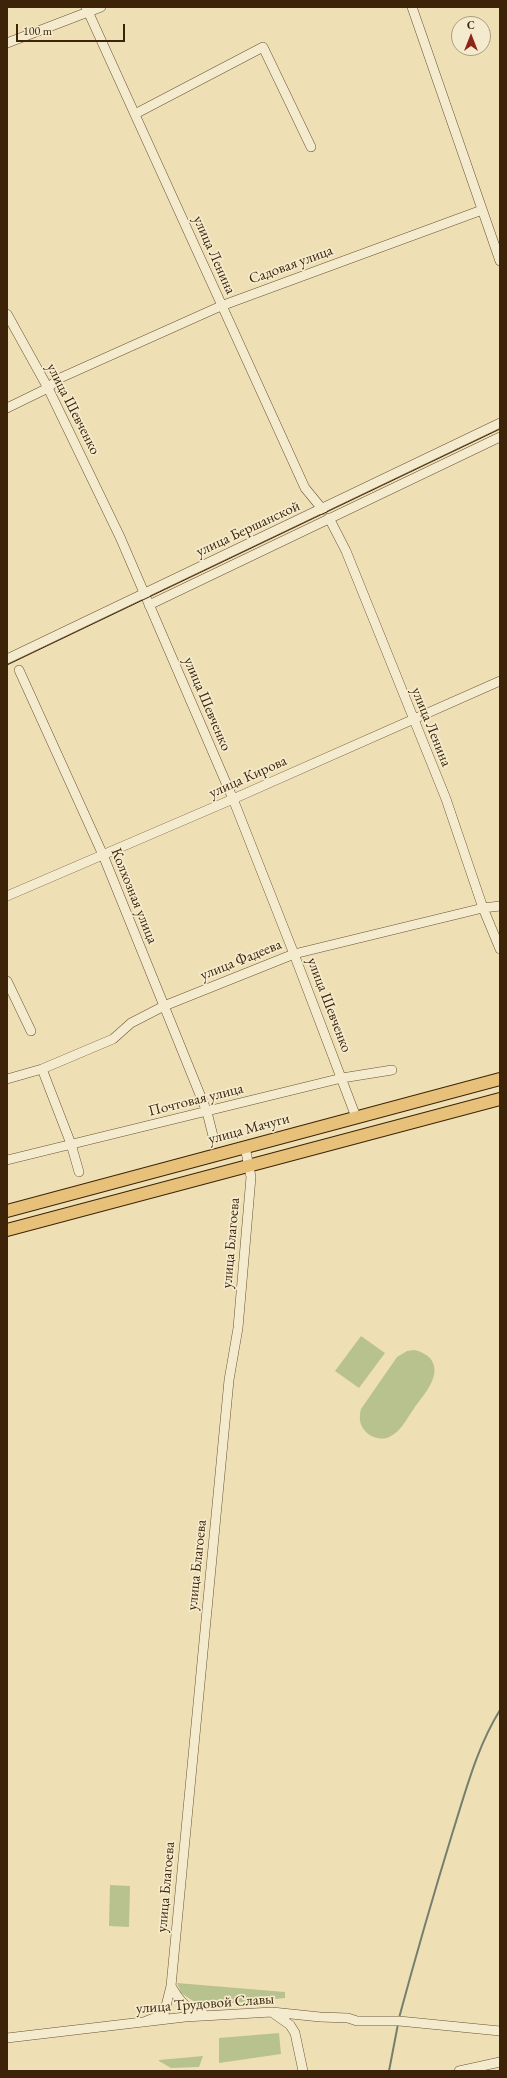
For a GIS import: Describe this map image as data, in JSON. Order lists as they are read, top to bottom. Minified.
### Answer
{"streets":{"main road":["улица Мачуги"],"street":["улица Ленина","Садовая улица","улица Шевченко","улица Бершанской","улица Кирова","Колхозная улица","улица Фадеева","Почтовая улица","улица Благоева","улица Трудовой Славы"]},"crossings":[["улица Ленина","Садовая улица"],["улица Ленина","улица Бершанской"],["улица Ленина","улица Кирова"],["улица Ленина","улица Фадеева"],["Садовая улица","улица Шевченко"],["улица Шевченко","улица Бершанской"],["улица Шевченко","улица Кирова"],["улица Шевченко","улица Фадеева"],["улица Шевченко","Почтовая улица"],["улица Шевченко","улица Мачуги"],["улица Кирова","Колхозная улица"],["Колхозная улица","улица Фадеева"],["Колхозная улица","Почтовая улица"],["улица Мачуги","улица Благоева"],["улица Благоева","улица Трудовой Славы"]],"scale_bar":"100 m","north":"top"}
